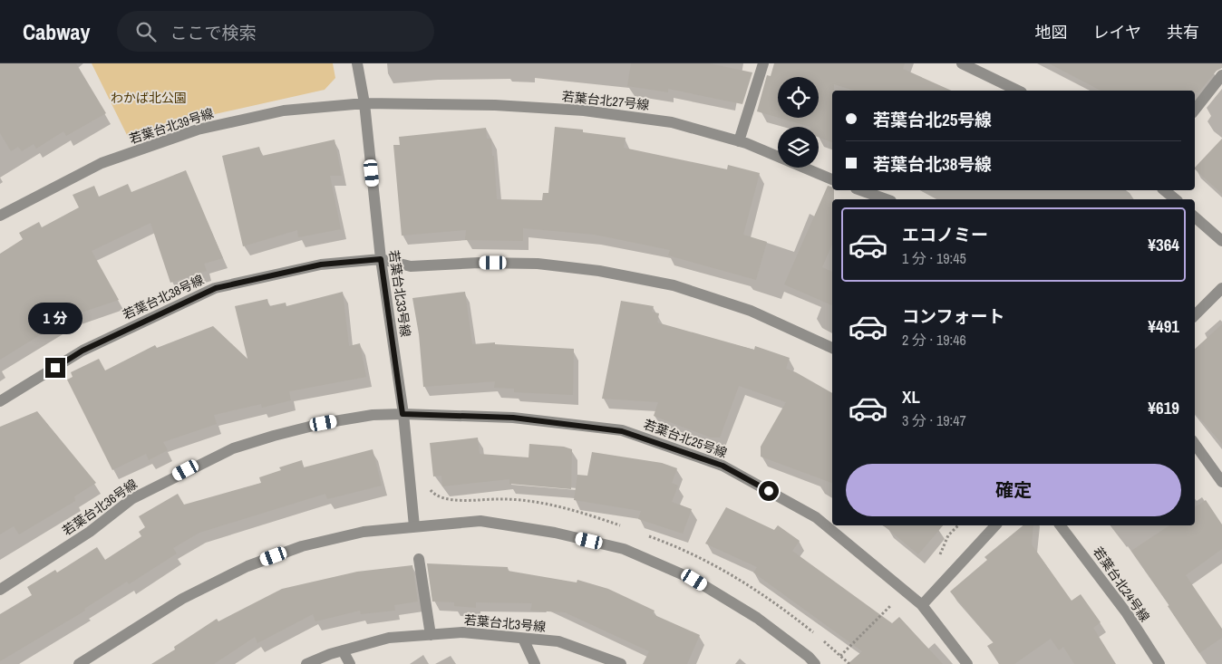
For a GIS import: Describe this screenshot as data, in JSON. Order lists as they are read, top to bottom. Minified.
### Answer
{"streets":{"street":["若葉台北27号線","若葉台北39号線","若葉台北33号線","若葉台北38号線","若葉台北25号線","若葉台北36号線","若葉台北24号線","若葉台北3号線"]},"crossings":[["若葉台北27号線","若葉台北39号線"],["若葉台北27号線","若葉台北33号線"],["若葉台北39号線","若葉台北33号線"],["若葉台北33号線","若葉台北38号線"],["若葉台北33号線","若葉台北25号線"],["若葉台北33号線","若葉台北36号線"],["若葉台北25号線","若葉台北36号線"]],"parks":["わかば北公園"],"page":{"header":"Cabway","search":"ここで検索","nav":["地図","レイヤ","共有"],"banner":["若葉台北25号線","若葉台北38号線"],"list":[{"name":"エコノミー","note":"1 分 · 19:45","value":"¥364"},{"name":"コンフォート","note":"2 分 · 19:46","value":"¥491"},{"name":"XL","note":"3 分 · 19:47","value":"¥619"}],"bubble":"1 分","buttons":"確定"}}
